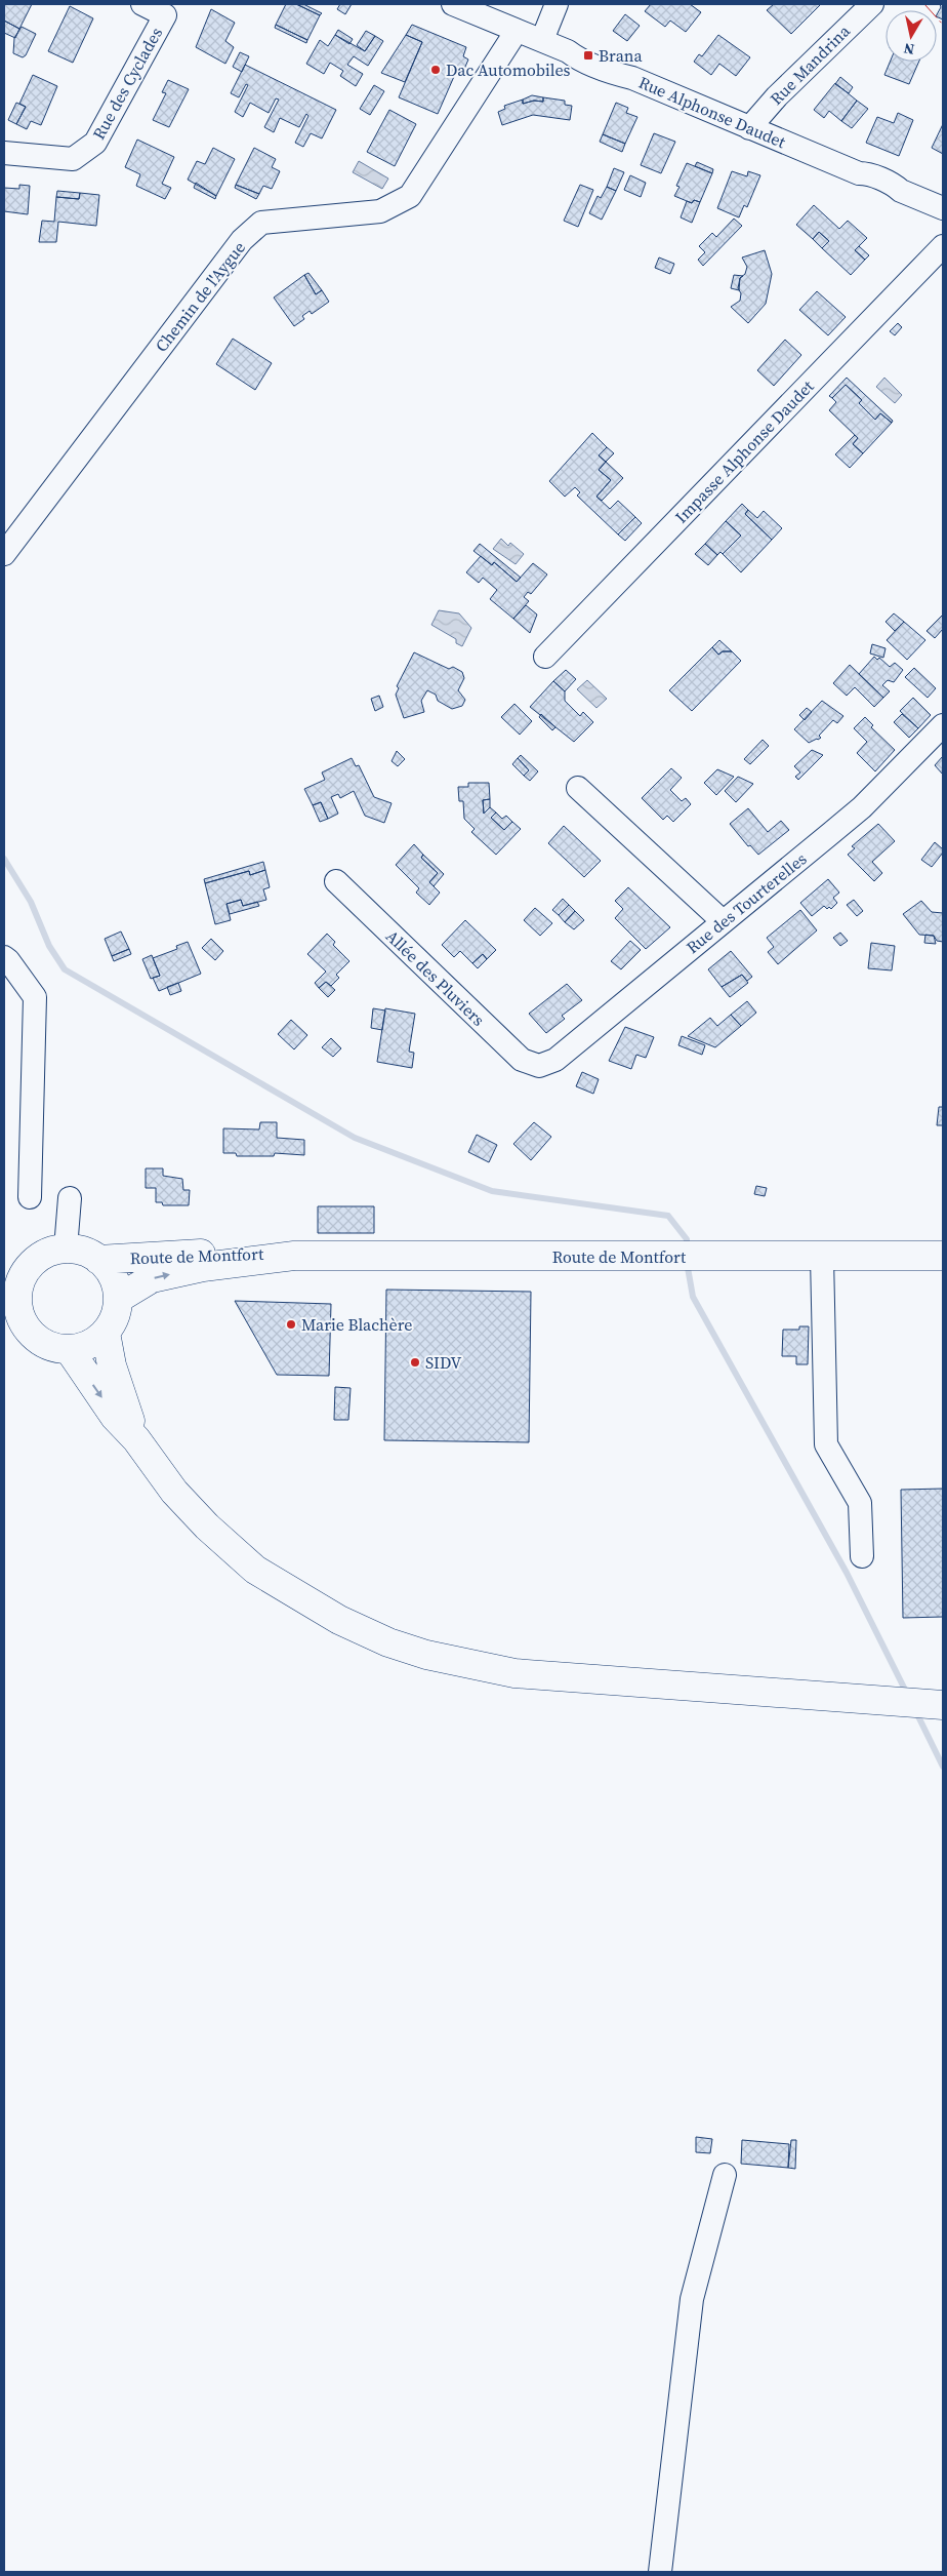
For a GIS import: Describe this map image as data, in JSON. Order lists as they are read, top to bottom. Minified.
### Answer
{"streets":{"main road":["Route de Montfort"],"street":["Rue Mandrina","Rue des Cyclades","Rue Alphonse Daudet","Chemin de l'Aygue","Impasse Alphonse Daudet","Rue des Tourterelles","Allée des Pluviers"]},"crossings":[["Rue Mandrina","Rue Alphonse Daudet"],["Rue Alphonse Daudet","Chemin de l'Aygue"],["Rue des Tourterelles","Allée des Pluviers"]],"places":{"transit":["Brana"],"other":["Dac Automobiles","Marie Blachère","SIDV"]},"north":"bottom"}
